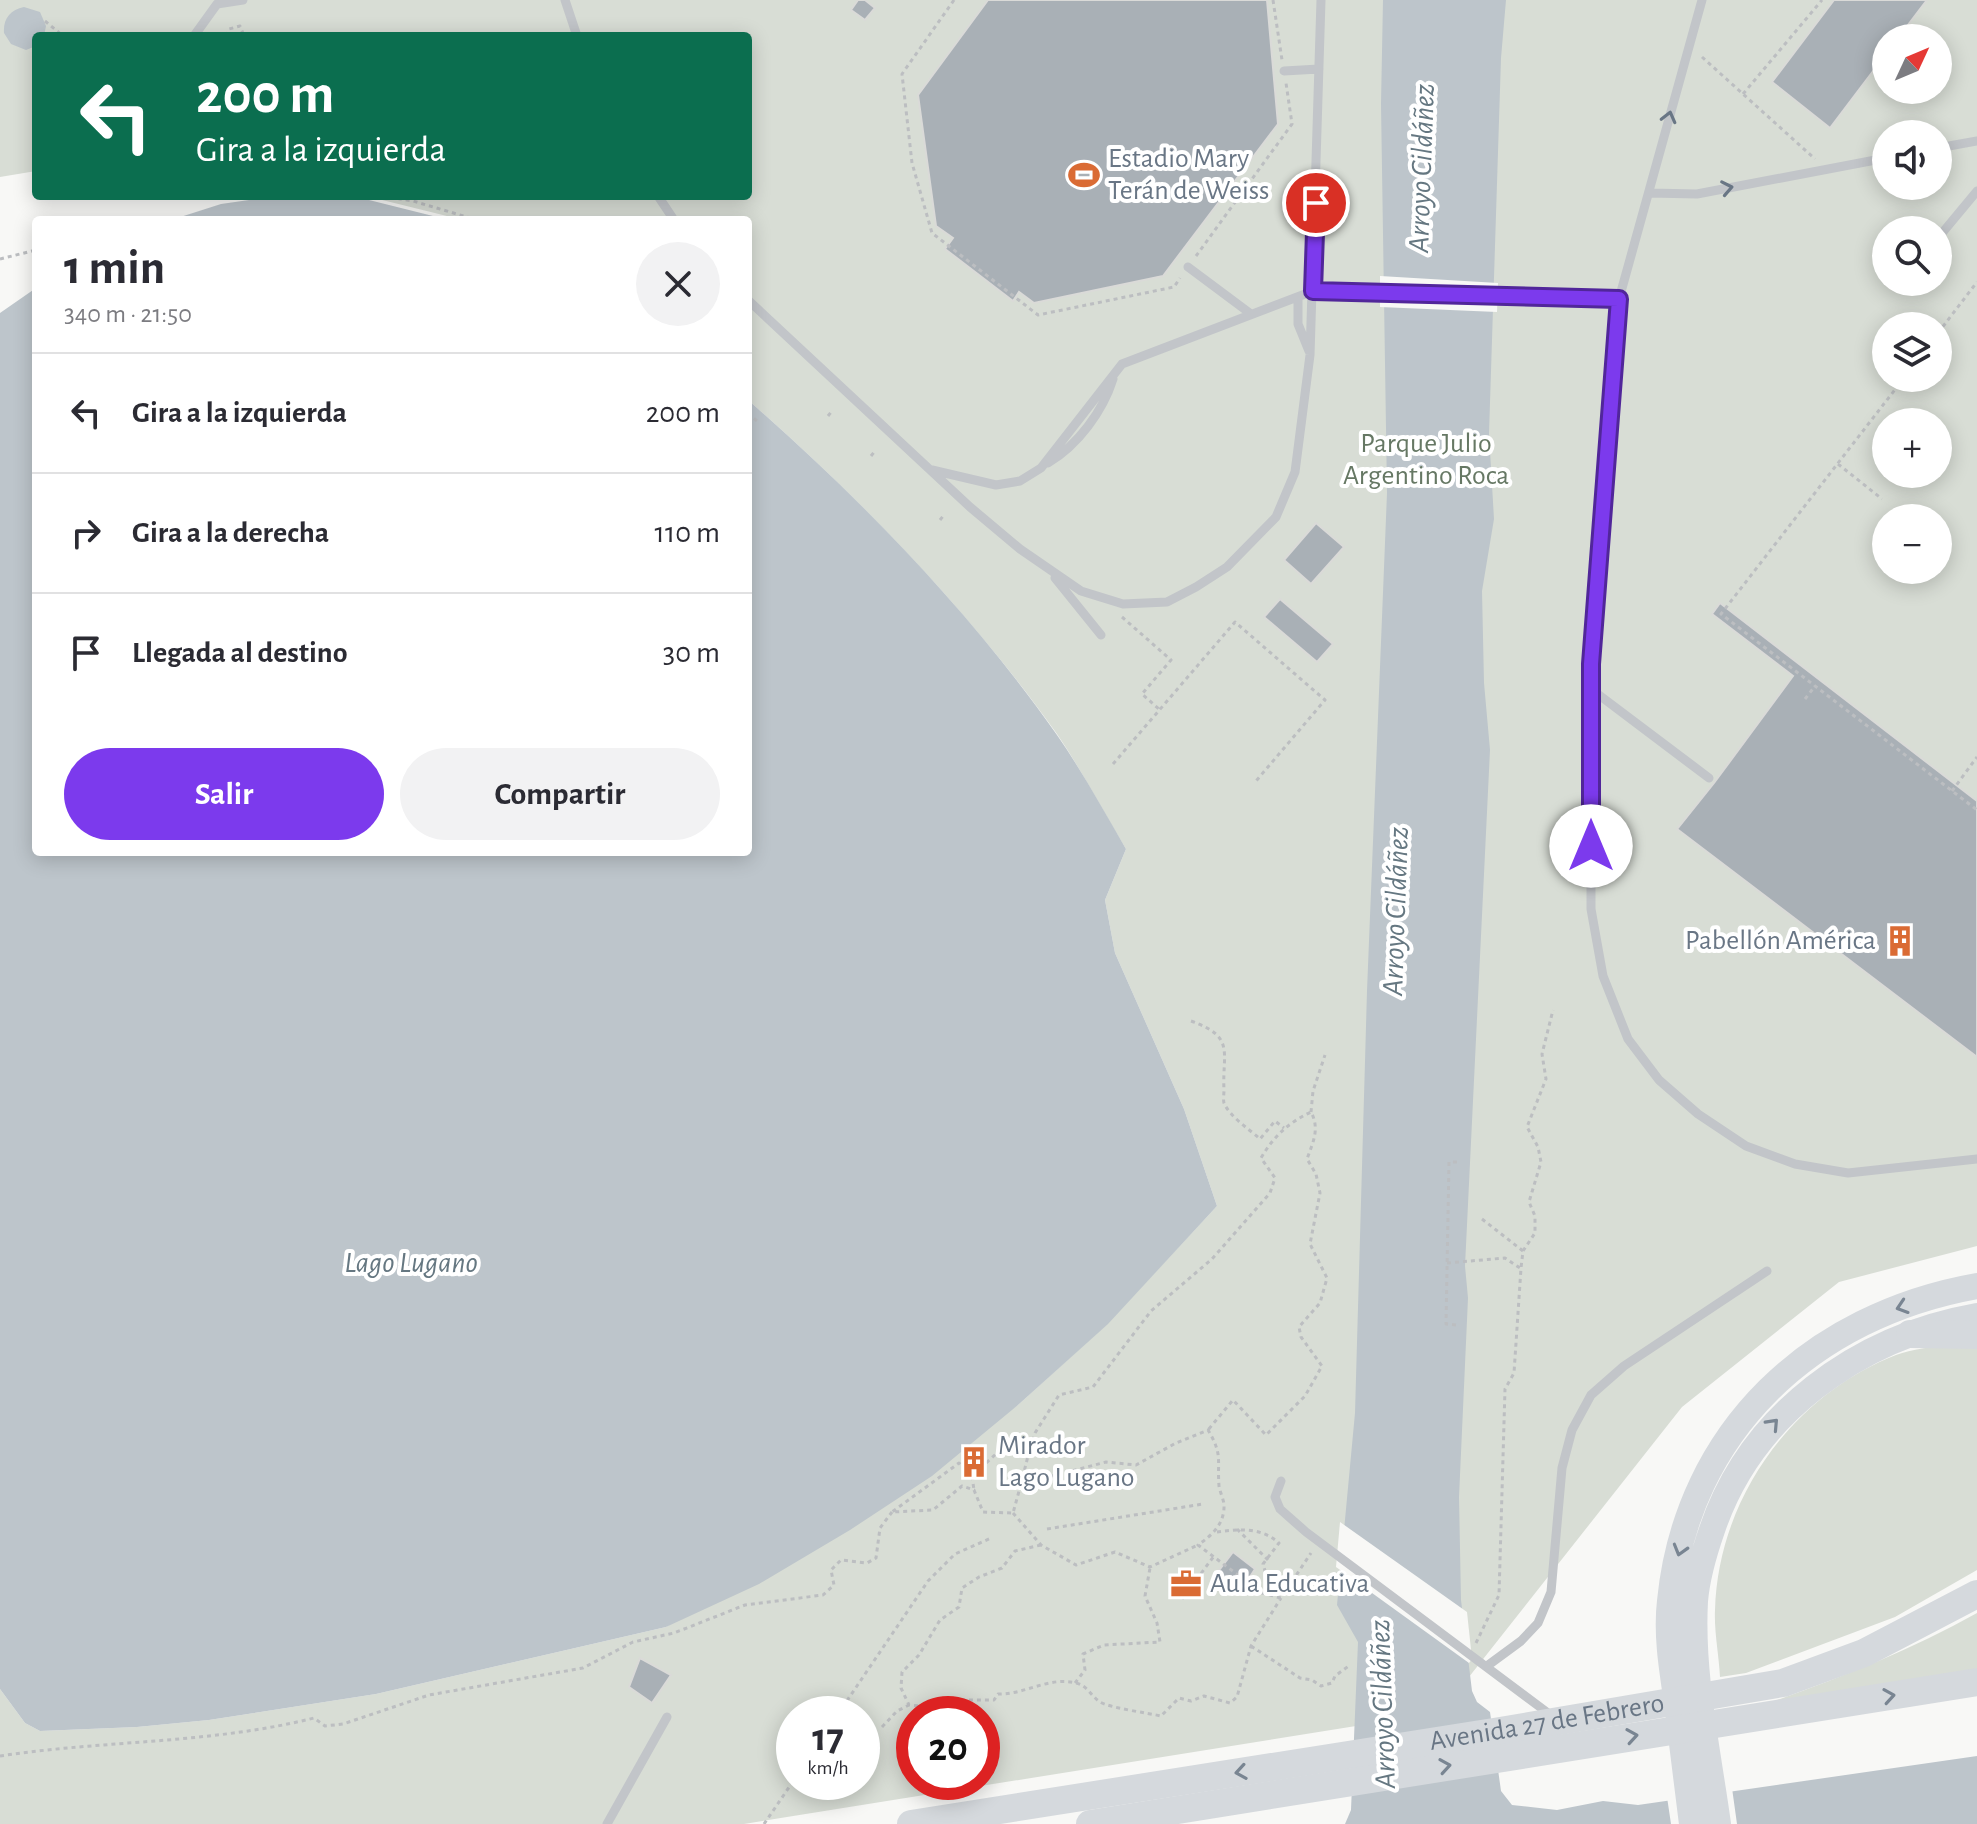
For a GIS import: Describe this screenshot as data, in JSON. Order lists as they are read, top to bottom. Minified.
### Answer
{"streets":{"main road":["Avenida 27 de Febrero"]},"water":["Arroyo Cildáñez","Lago Lugano"],"parks":["Parque Julio Argentino Roca"],"places":{"sports":["Estadio Mary Terán de Weiss"],"building":["Pabellón América","Mirador Lago Lugano"],"office":["Aula Educativa"]},"north":"top right","page":{"map_buttons":["+","−"],"turn":["200 m","Gira a la izquierda"],"heading":["1 min","340 m · 21:50"],"list":[{"name":"Gira a la izquierda","value":"200 m"},{"name":"Gira a la derecha","value":"110 m"},{"name":"Llegada al destino","value":"30 m"}],"buttons":["Salir","Compartir"],"speed":"17 km/h","limit":"20"}}
